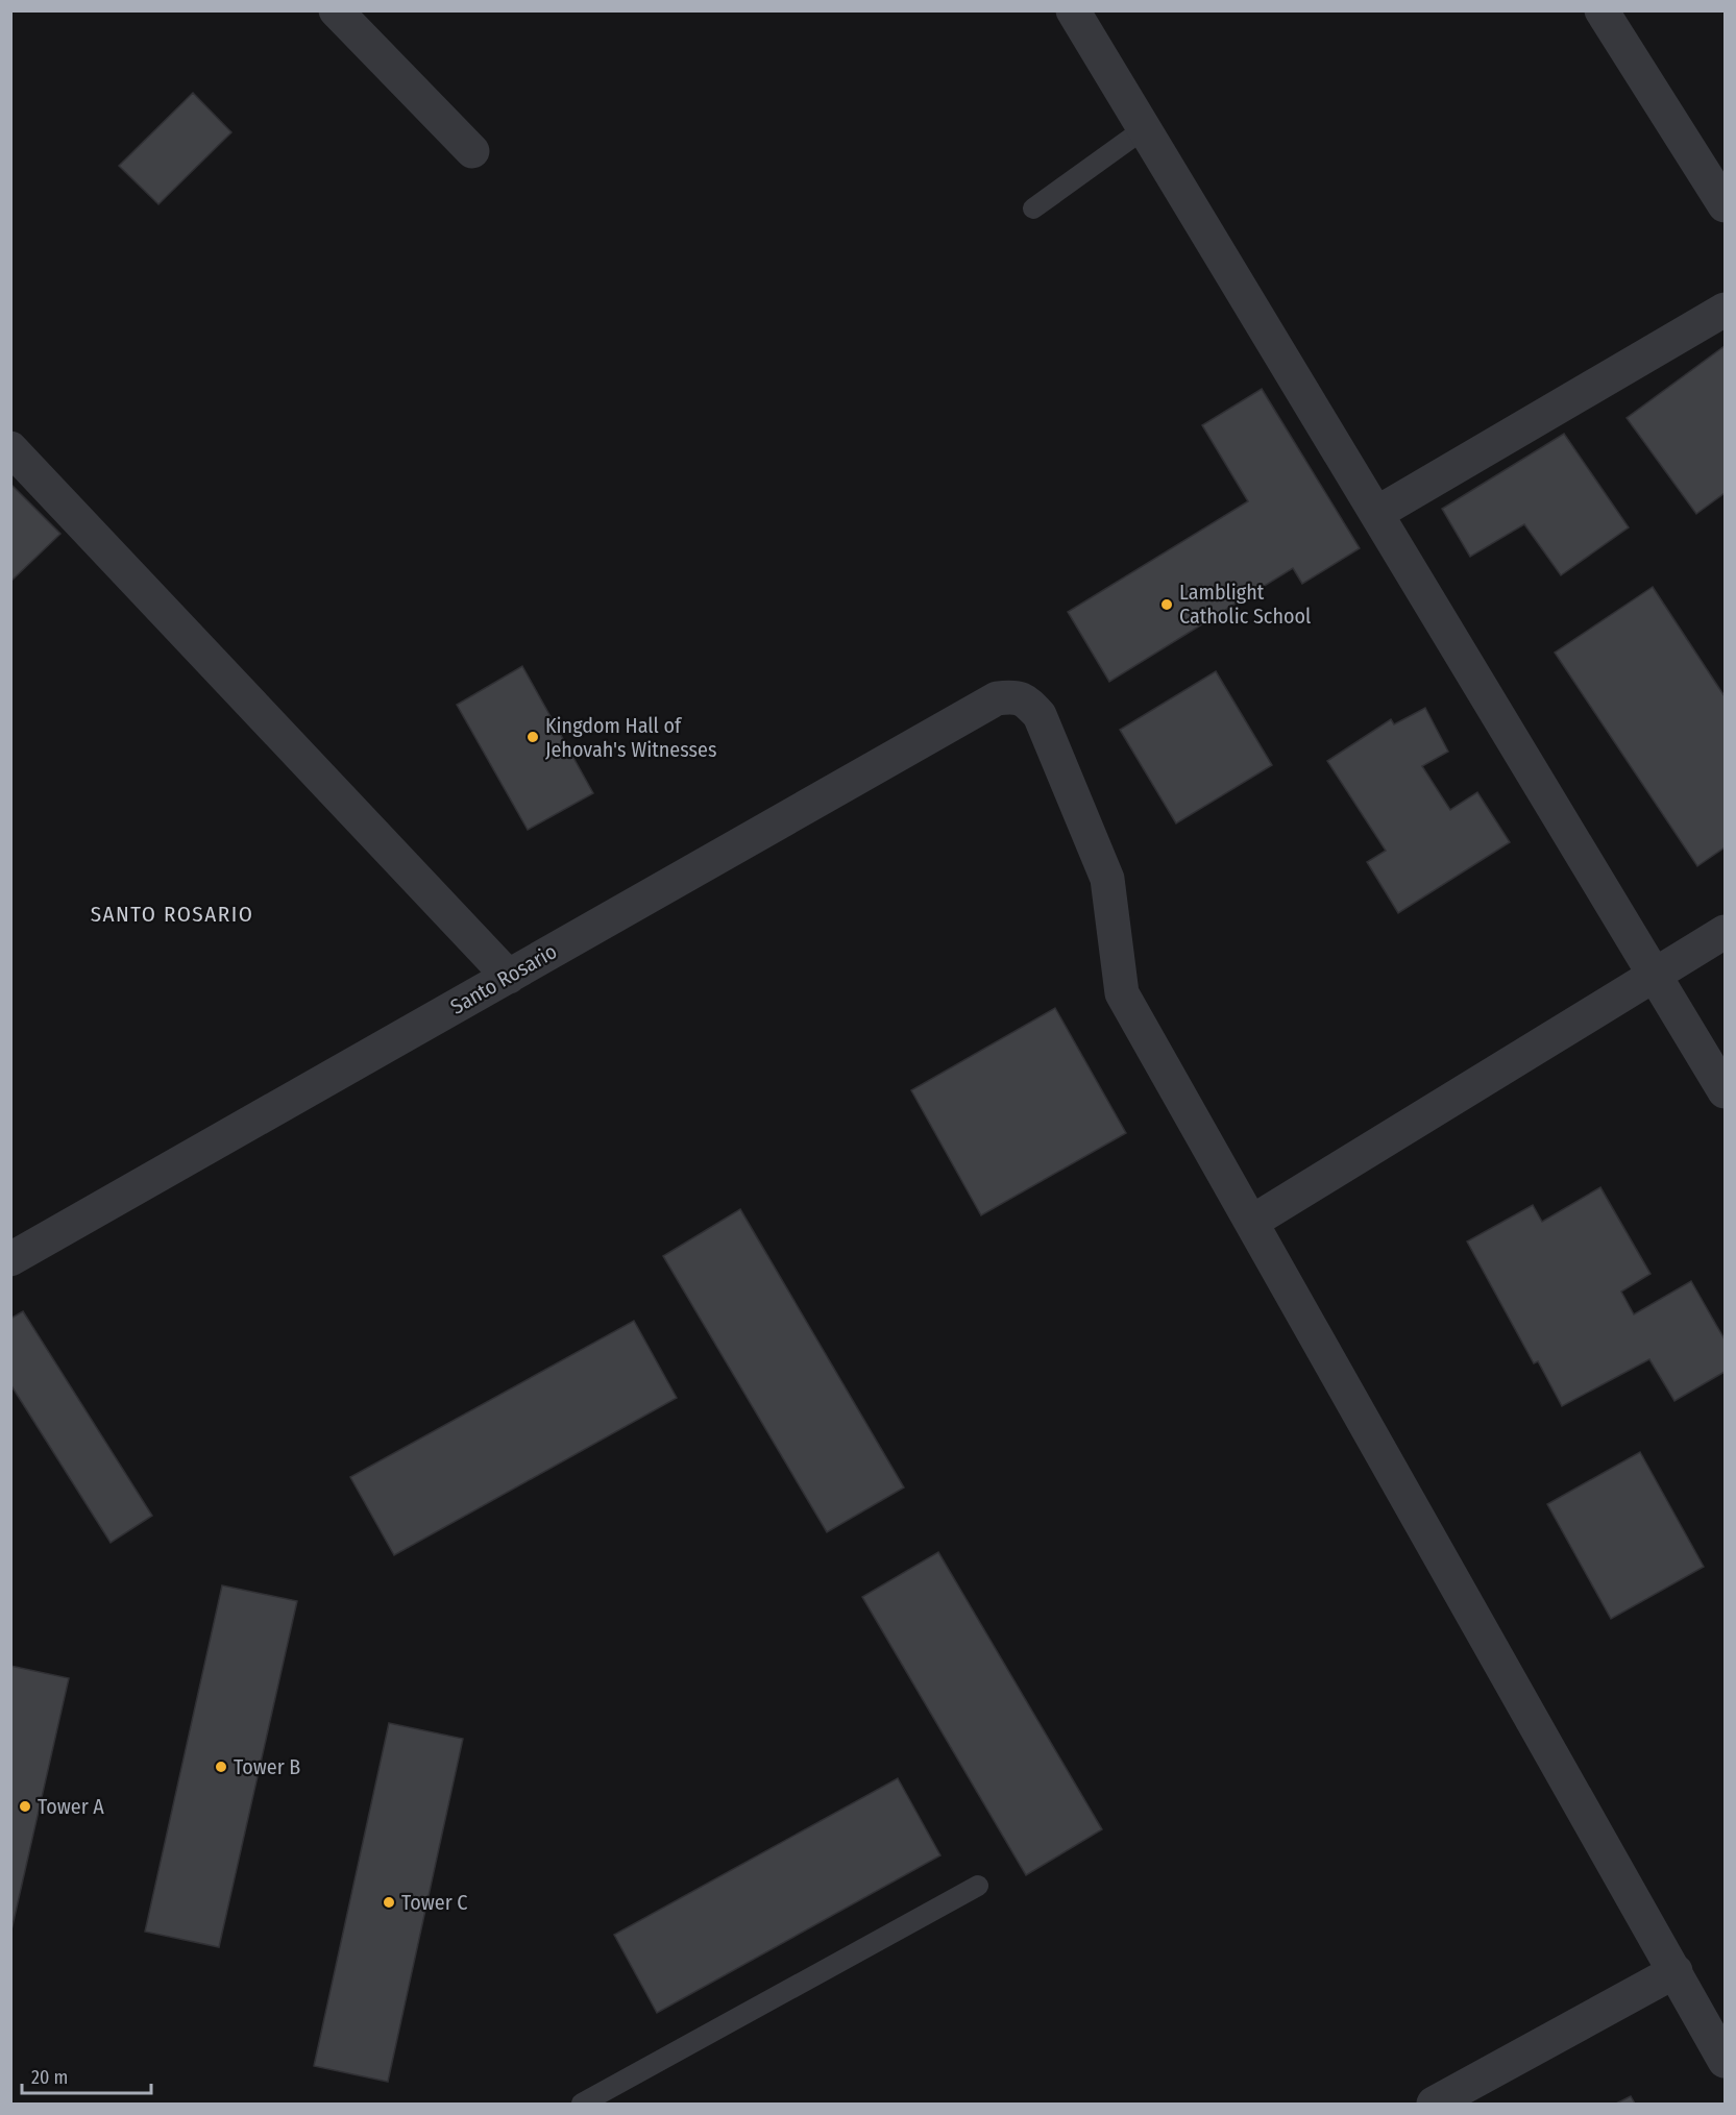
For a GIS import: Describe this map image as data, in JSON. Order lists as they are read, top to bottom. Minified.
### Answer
{"streets":{"street":["Santo Rosario"]},"districts":["SANTO ROSARIO"],"places":["Lamblight Catholic School","Kingdom Hall of Jehovah's Witnesses","Tower B","Tower A","Tower C"],"scale_bar":"20 m"}
